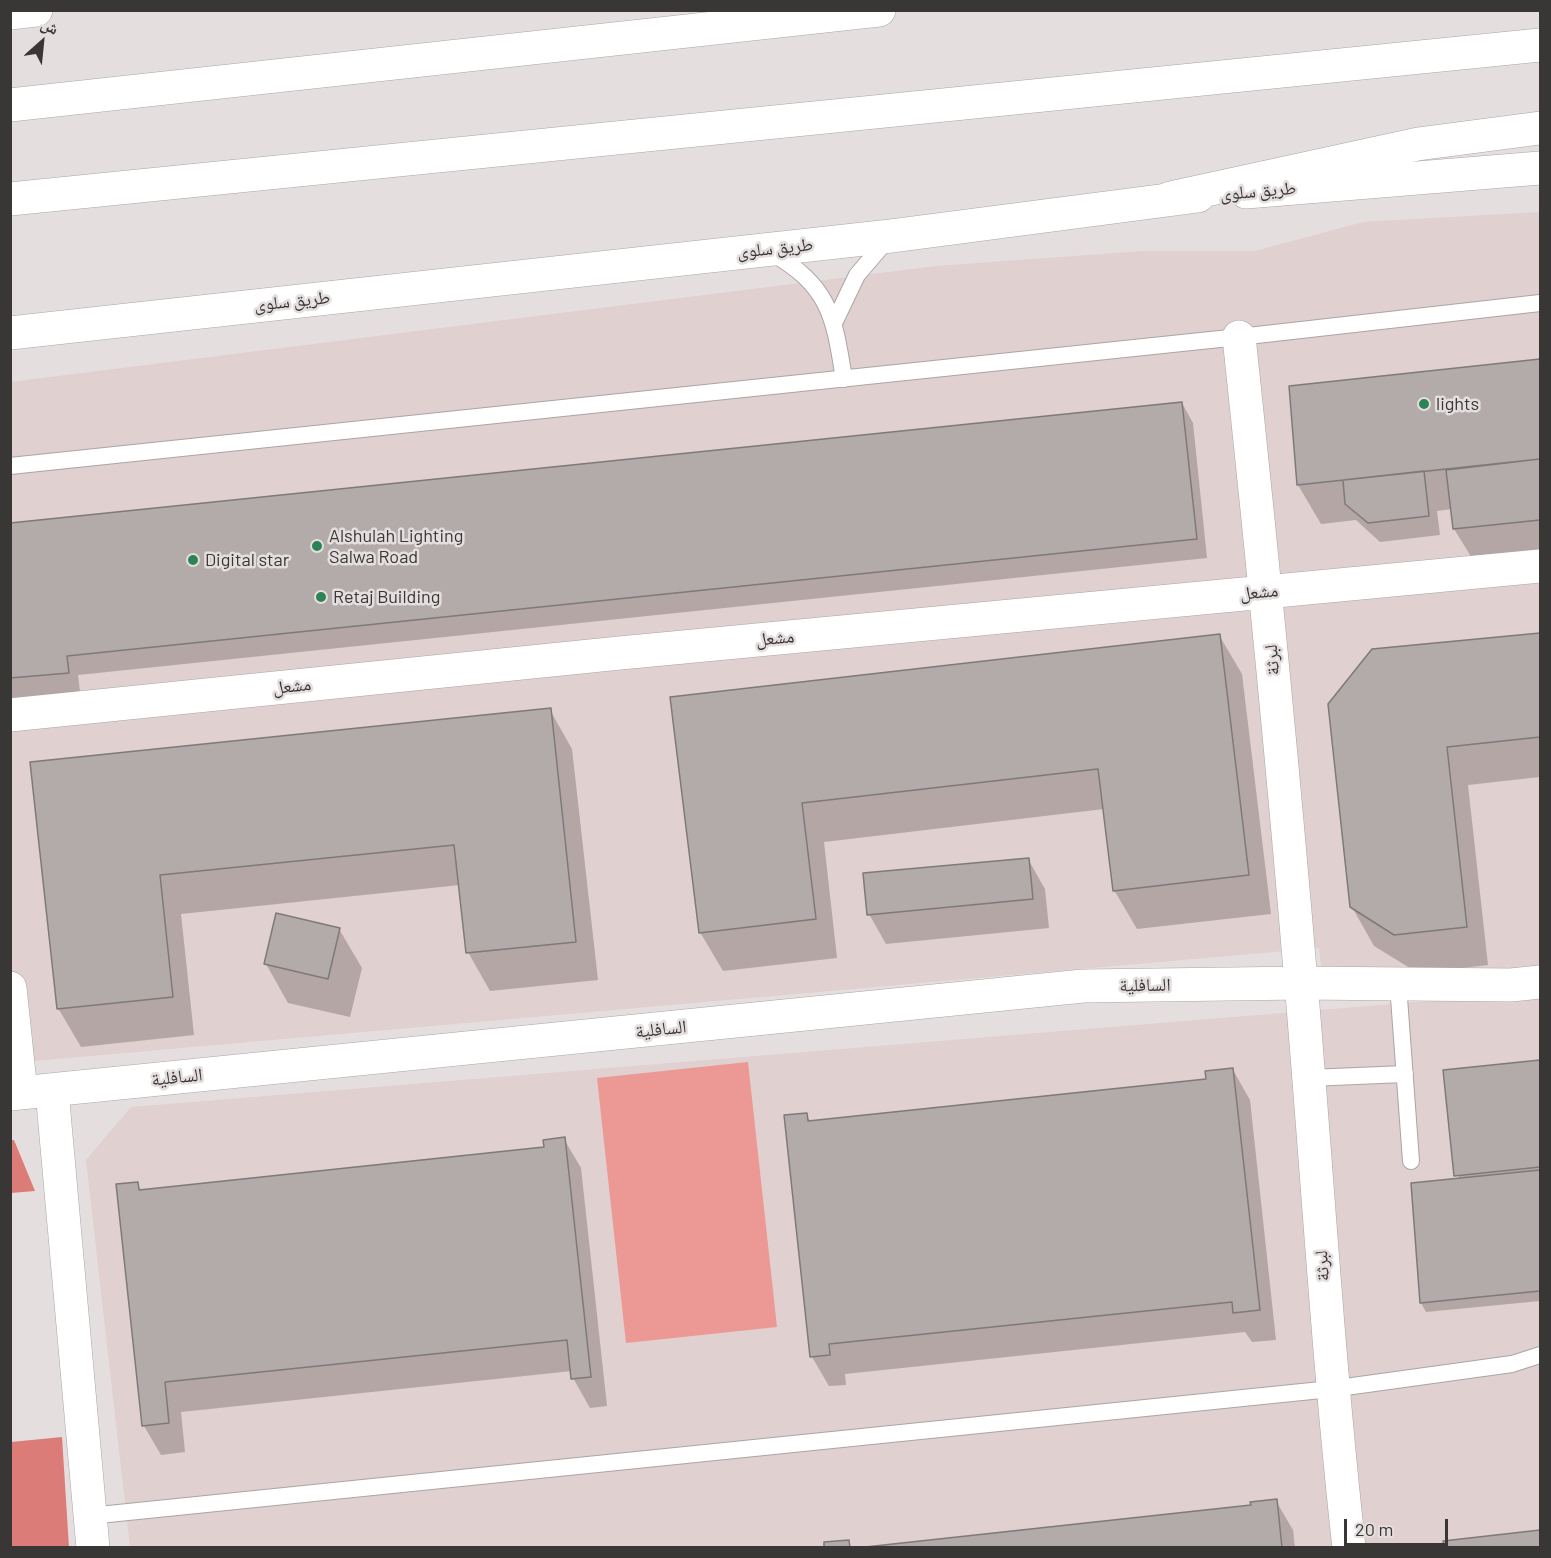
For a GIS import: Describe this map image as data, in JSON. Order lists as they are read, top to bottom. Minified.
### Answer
{"streets":{"main road":["طريق سلوى","مشعل","لبرثة","السافلية"]},"crossings":[["مشعل","لبرثة"],["لبرثة","السافلية"]],"places":["lights","Alshulah Lighting Salwa Road","Digital star","Retaj Building"],"scale_bar":"20 m","north":"top right"}
